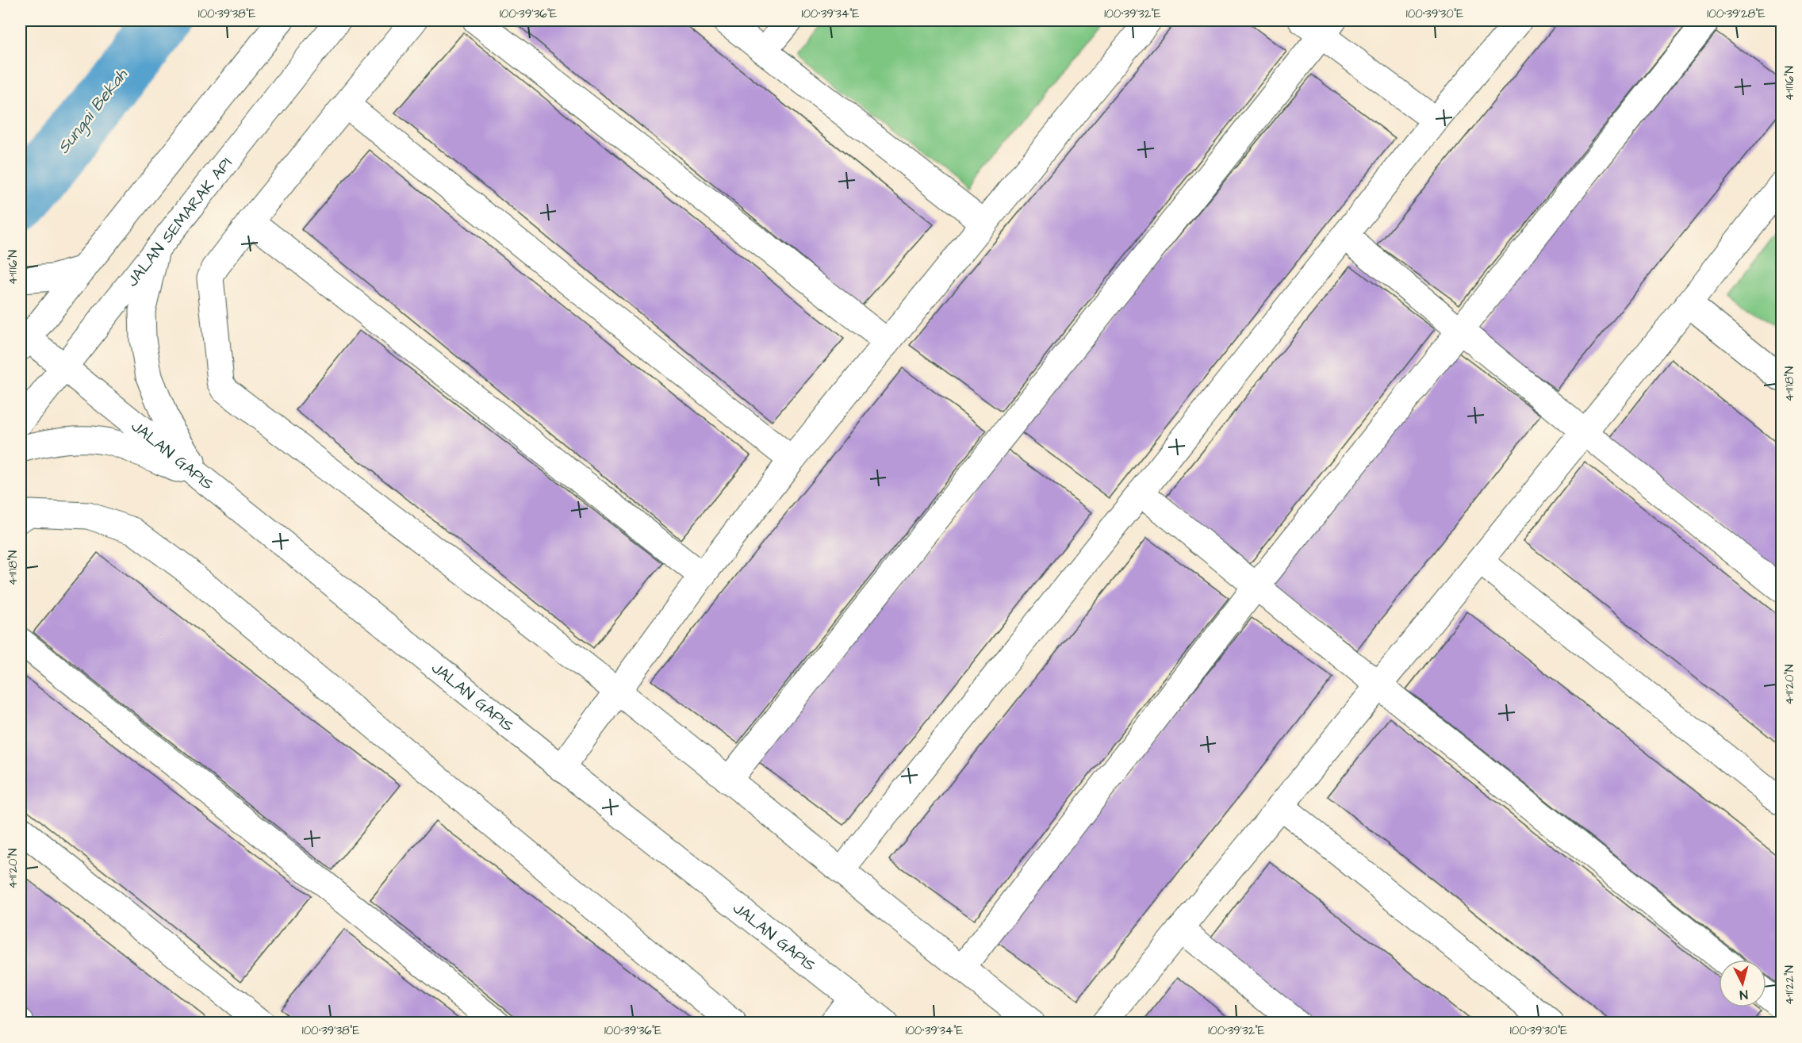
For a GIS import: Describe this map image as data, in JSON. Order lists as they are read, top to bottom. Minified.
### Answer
{"streets":{"street":["JALAN SEMARAK API","JALAN GAPIS"]},"crossings":[["JALAN SEMARAK API","JALAN GAPIS"]],"water":["Sungai Bekah"],"north":"bottom","coordinates":["100°39'38\"E","100°39'36\"E","100°39'34\"E","100°39'32\"E","100°39'30\"E","100°39'28\"E","4°11'16\"N","4°11'18\"N","4°11'20\"N","4°11'22\"N"]}
